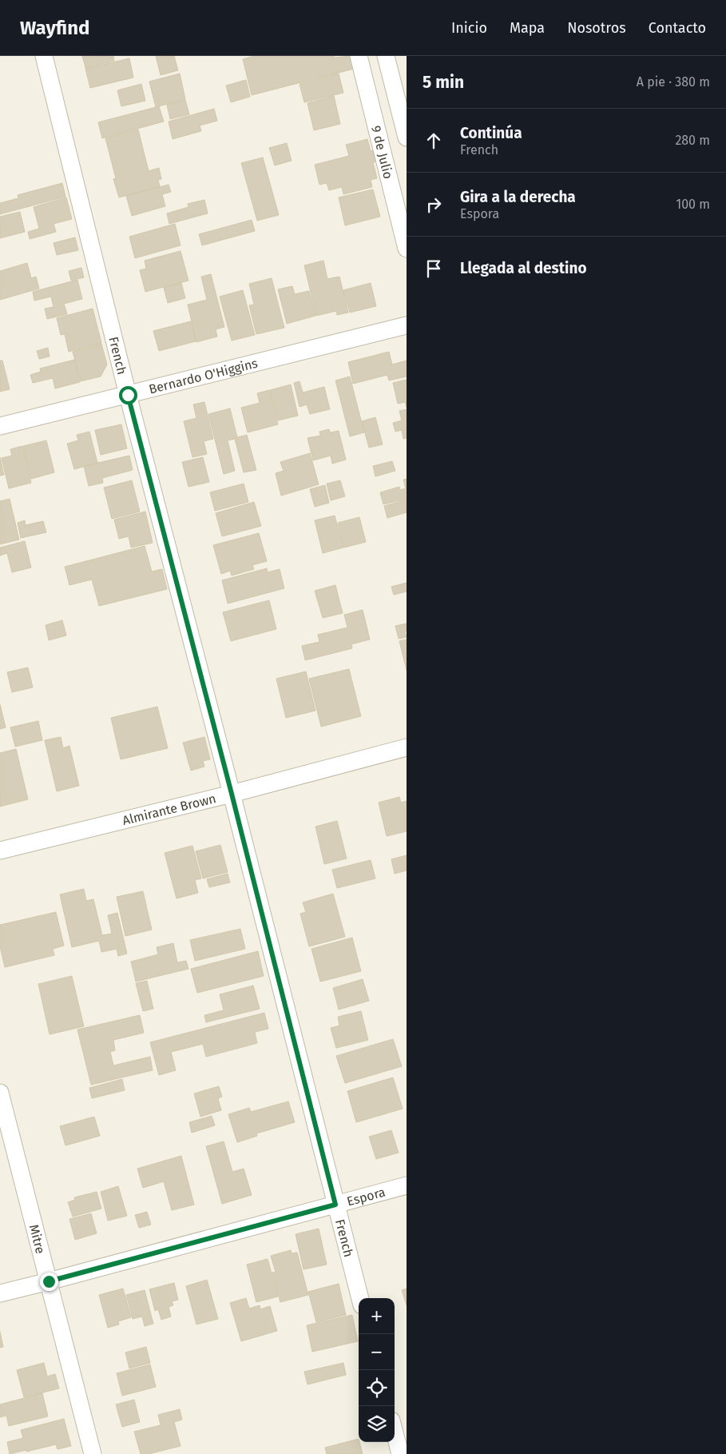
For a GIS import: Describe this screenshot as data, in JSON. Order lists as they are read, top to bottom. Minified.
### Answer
{"streets":{"street":["9 de Julio","French","Bernardo O'Higgins","Almirante Brown","Espora","Mitre"]},"crossings":[["French","Bernardo O'Higgins"],["French","Almirante Brown"],["French","Espora"],["Espora","Mitre"]],"page":{"header":"Wayfind","nav":["Inicio","Mapa","Nosotros","Contacto"],"heading":["5 min","A pie · 380 m"],"list":[["Continúa","French","280 m"],["Gira a la derecha","Espora","100 m"],"Llegada al destino"],"map_buttons":["+","−"]}}
